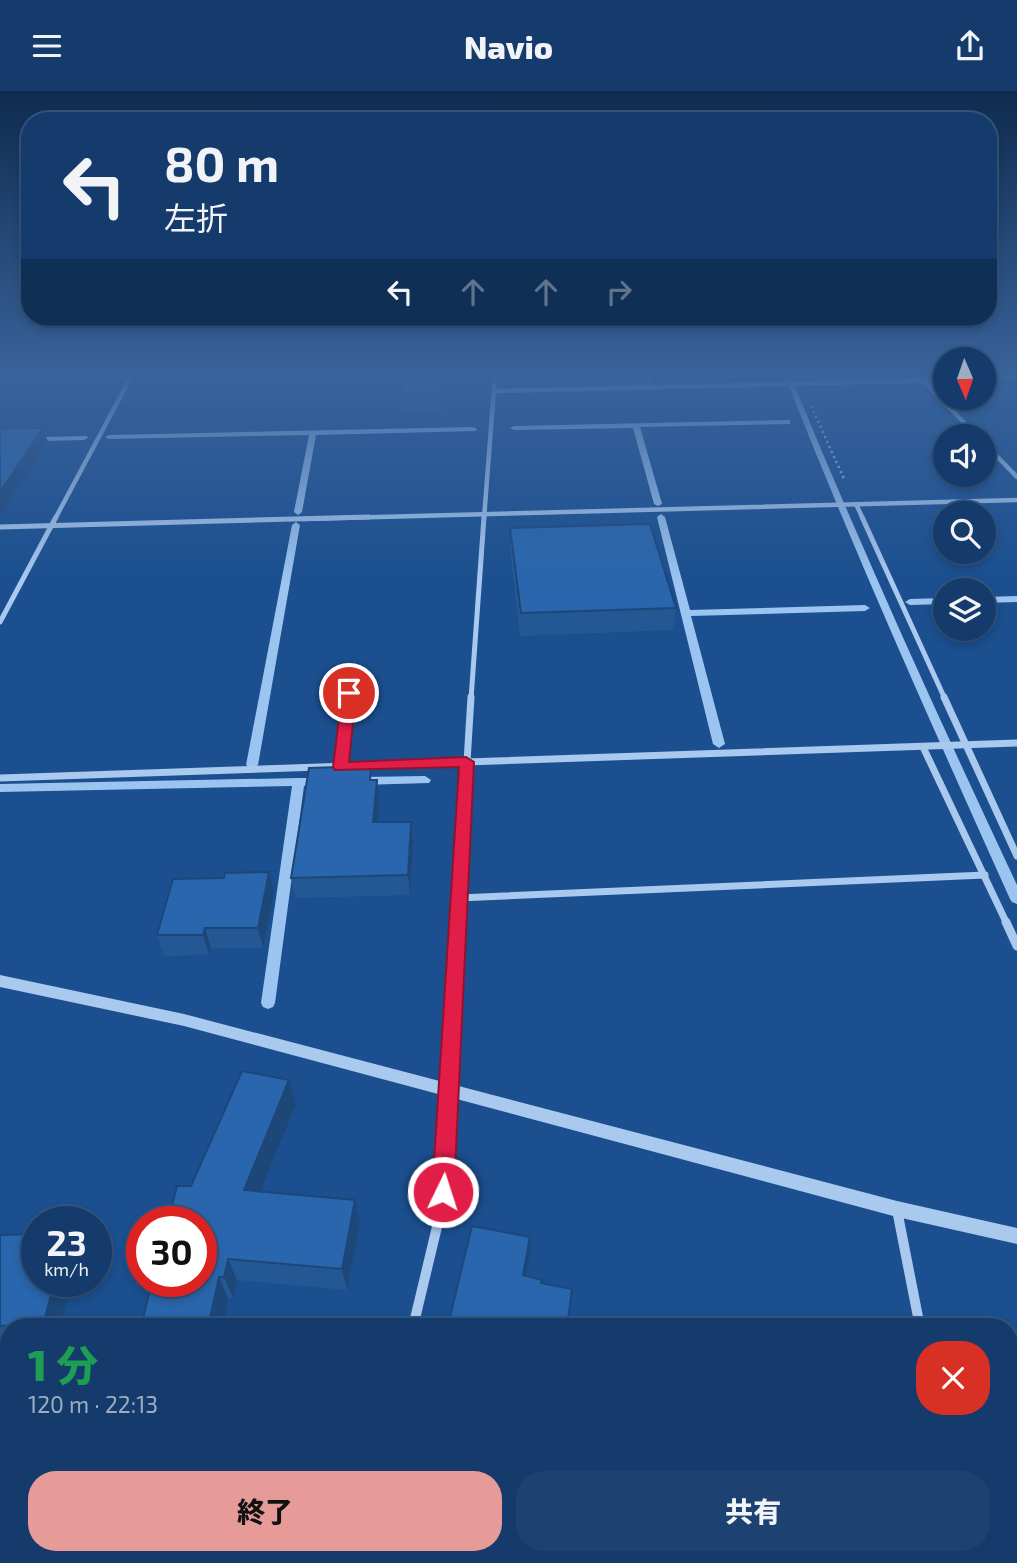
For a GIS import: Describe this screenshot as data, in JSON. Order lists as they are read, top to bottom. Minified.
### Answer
{"north":"bottom","page":{"header":"Navio","turn":["80 m","左折"],"speed":"23 km/h","limit":"30","heading":["1 分","120 m · 22:13"],"buttons":["終了","共有"]}}
